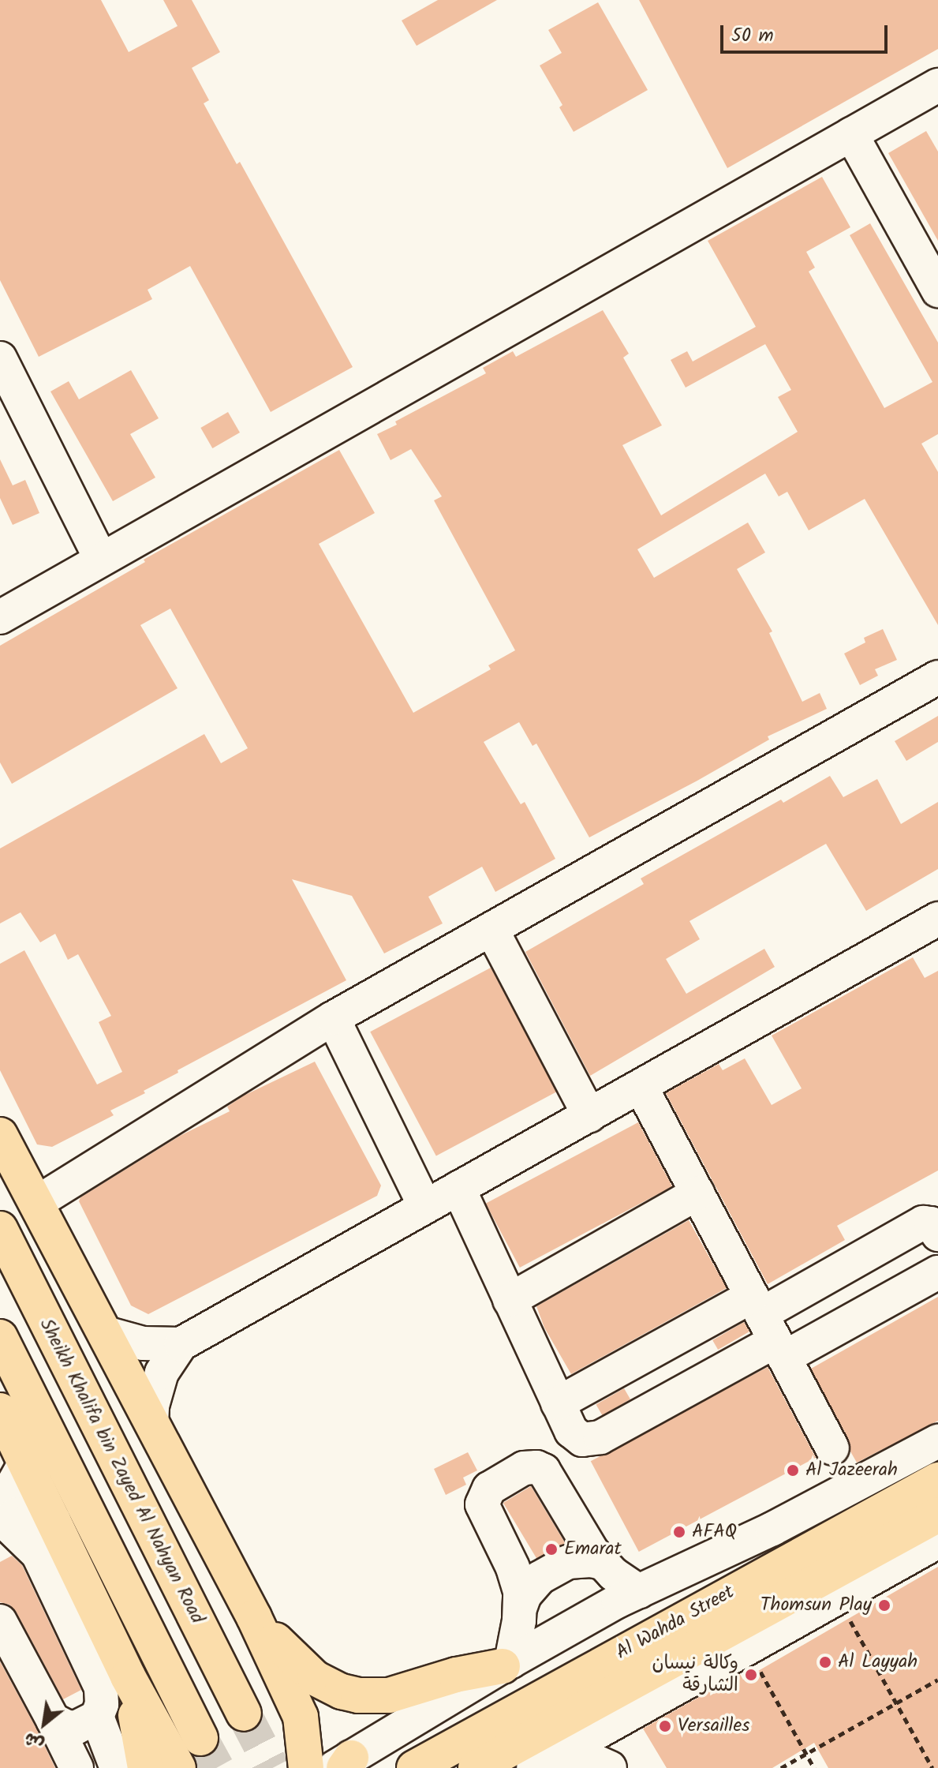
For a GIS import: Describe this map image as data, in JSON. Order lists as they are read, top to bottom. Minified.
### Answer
{"streets":{"highway":["Sheikh Khalifa bin Zayed Al Nahyan Road","Al Wahda Street"]},"places":["Al Jazeerah","AFAQ","Emarat","Thomsun Play","Al Layyah","وكالة نيسان الشارقة","Versailles"],"scale_bar":"50 m","north":"bottom left"}
